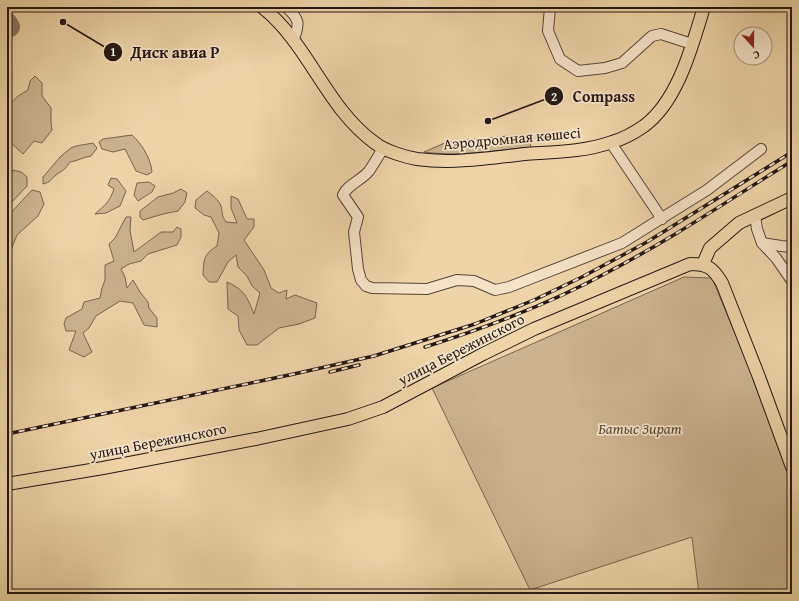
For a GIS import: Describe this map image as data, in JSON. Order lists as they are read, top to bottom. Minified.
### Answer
{"streets":{"main road":["Аэродромная көшесі","улица Бережинского"]},"parks":["Батыс Зират"],"places":["Диск авиа Р","Compass"],"north":"bottom"}
